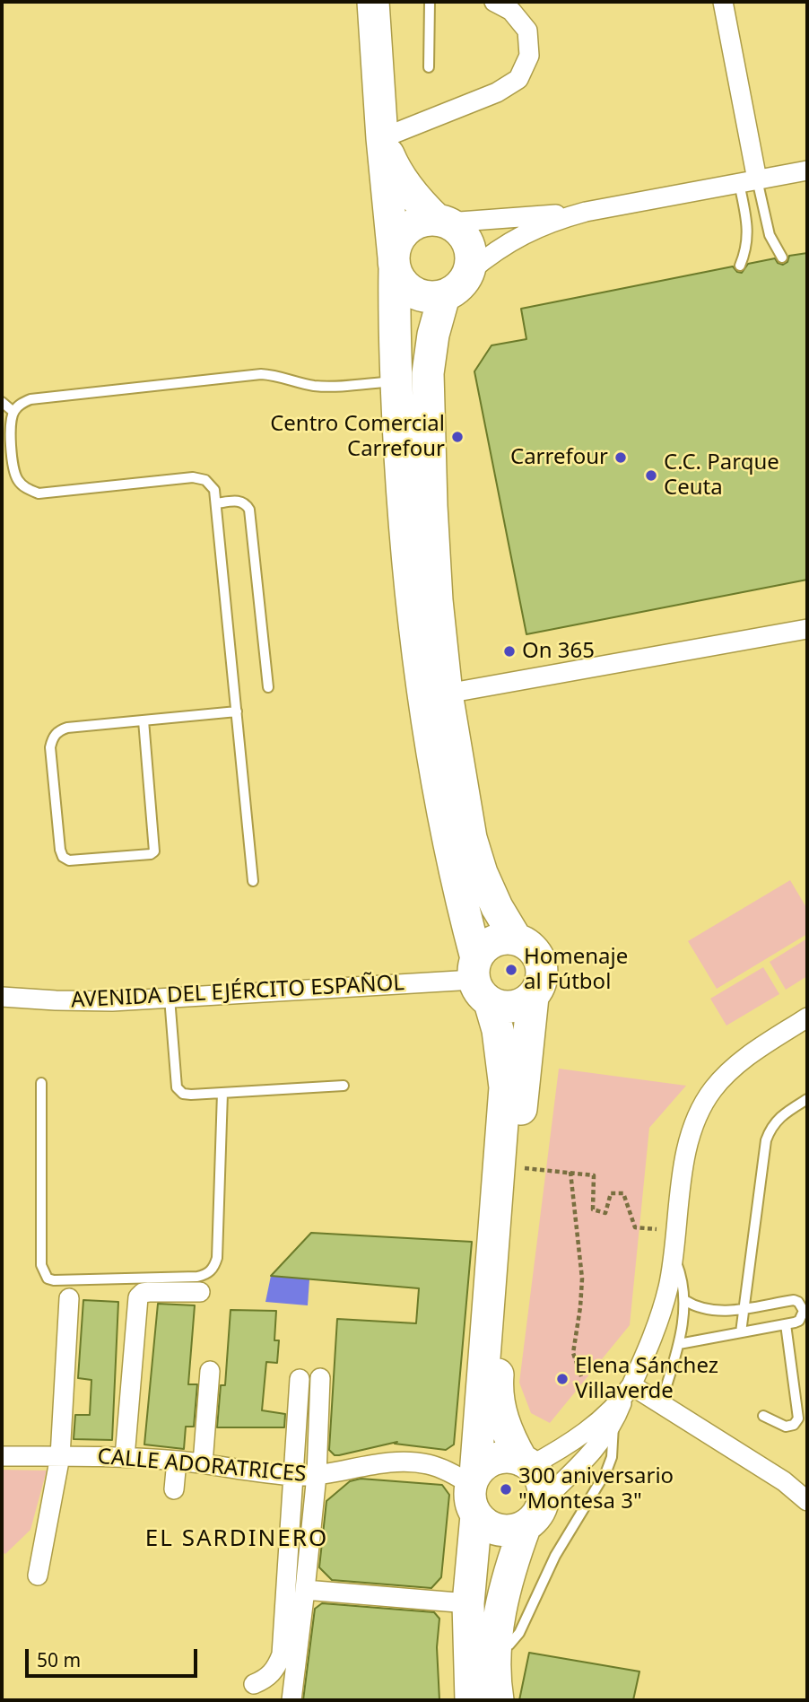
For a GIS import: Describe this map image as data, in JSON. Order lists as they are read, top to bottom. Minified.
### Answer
{"streets":{"street":["AVENIDA DEL EJÉRCITO ESPAÑOL","CALLE ADORATRICES"]},"districts":["EL SARDINERO"],"places":["Centro Comercial Carrefour","Carrefour","C.C. Parque Ceuta","On 365","Homenaje al Fútbol","Elena Sánchez Villaverde","300 aniversario \"Montesa 3\""],"scale_bar":"50 m"}
